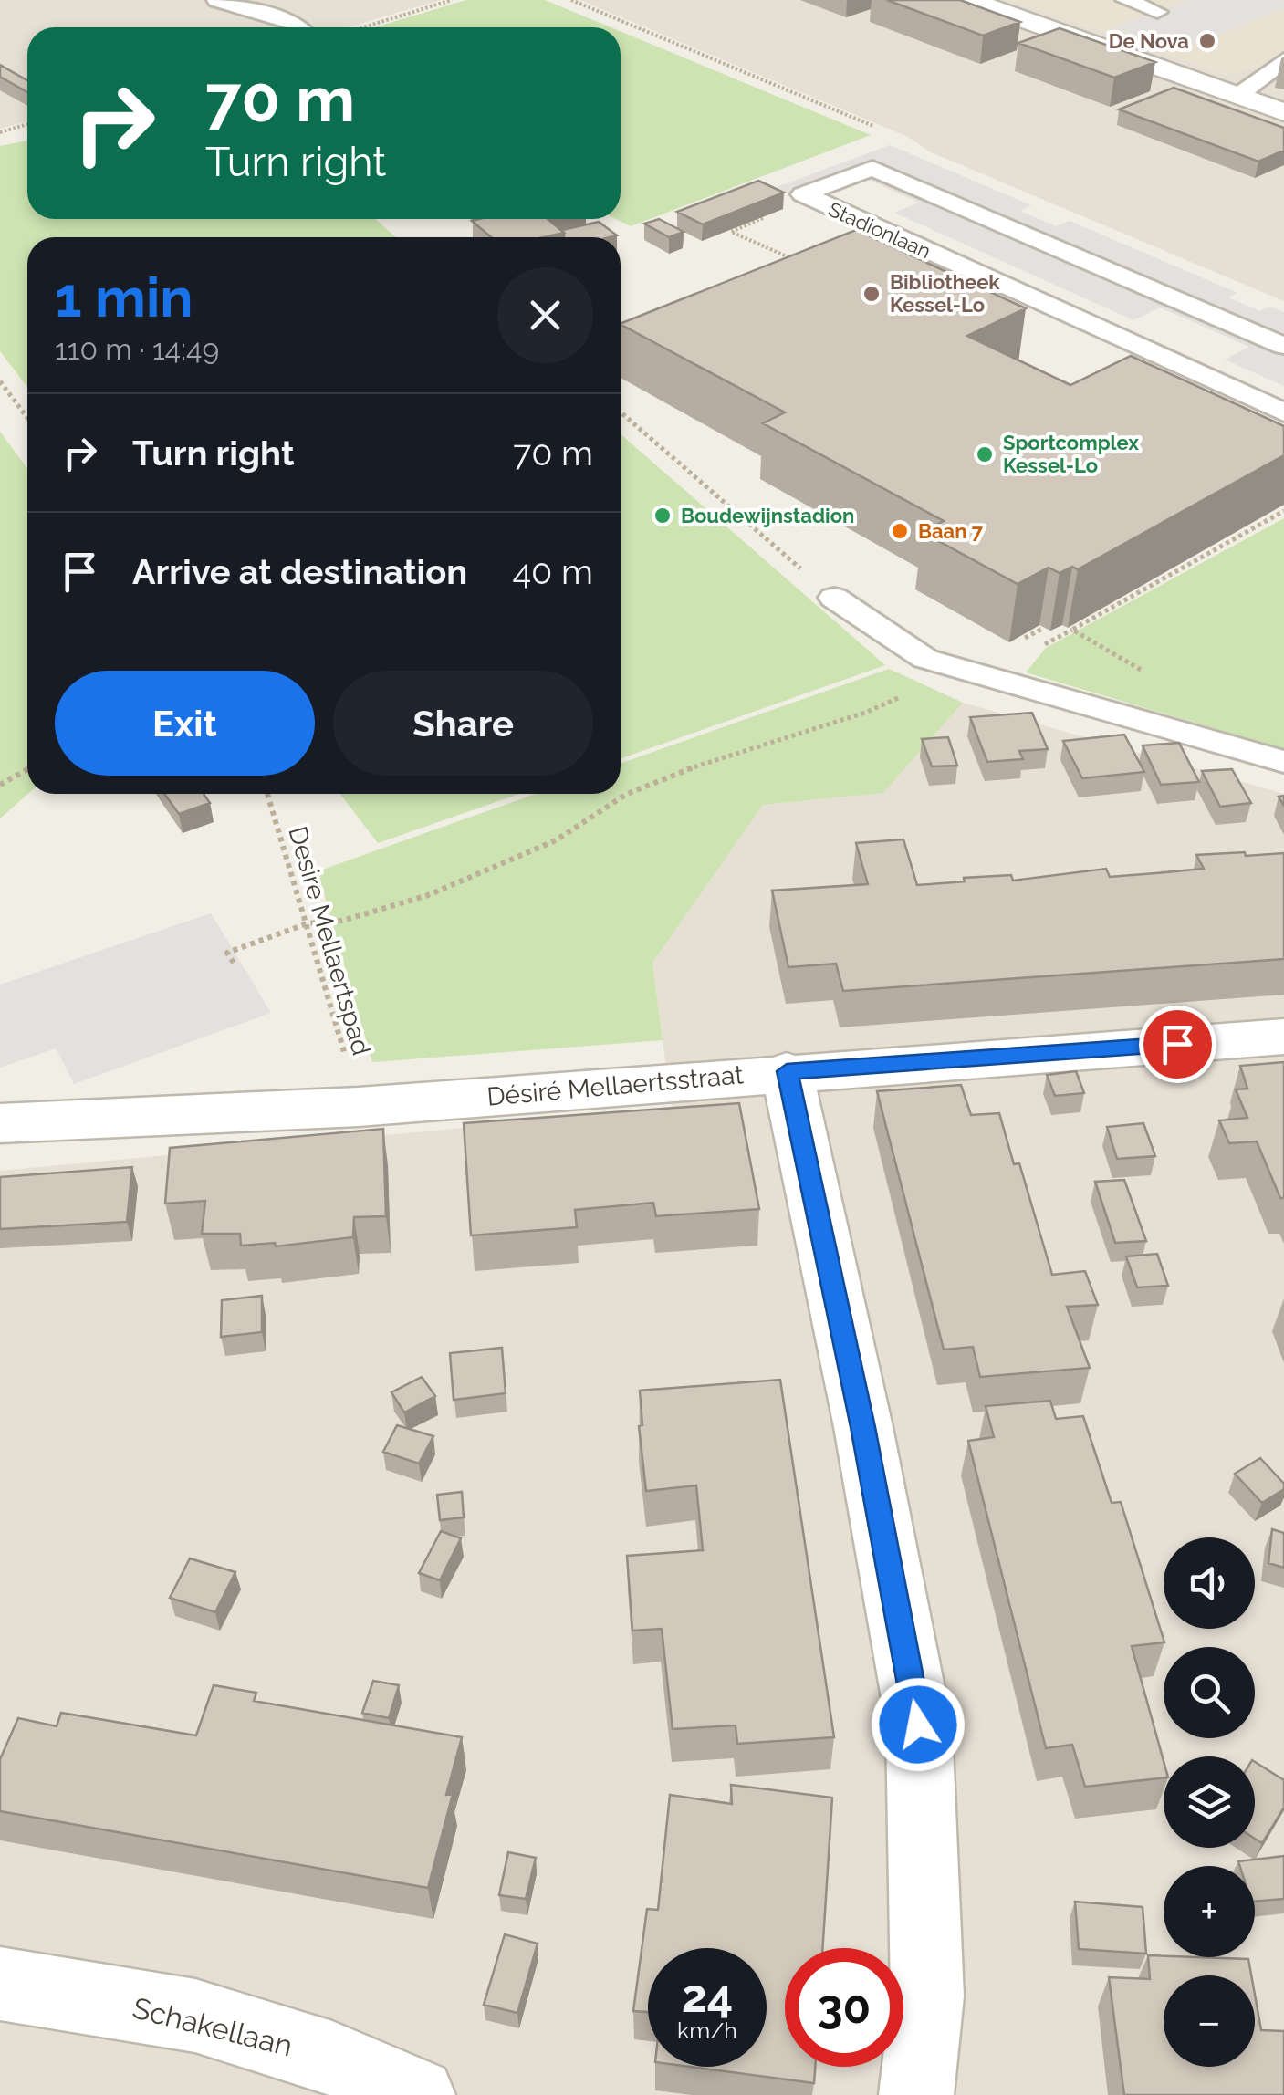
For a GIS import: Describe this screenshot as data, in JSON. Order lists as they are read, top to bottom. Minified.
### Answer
{"streets":{"street":["Désiré Mellaertsstraat","Schakellaan"],"lane":["Stadionlaan"],"path":["Desire Mellaertspad"]},"crossings":[["Desire Mellaertspad","Désiré Mellaertsstraat"]],"places":["De Nova","Bibliotheek Kessel-Lo","Sportcomplex Kessel-Lo","Boudewijnstadion","Baan 7"],"page":{"turn":["70 m","Turn right"],"heading":["1 min","110 m · 14:49"],"list":[{"name":"Turn right","value":"70 m"},{"name":"Arrive at destination","value":"40 m"}],"buttons":["Exit","Share"],"map_buttons":["+","−"],"speed":"24 km/h","limit":"30"}}
